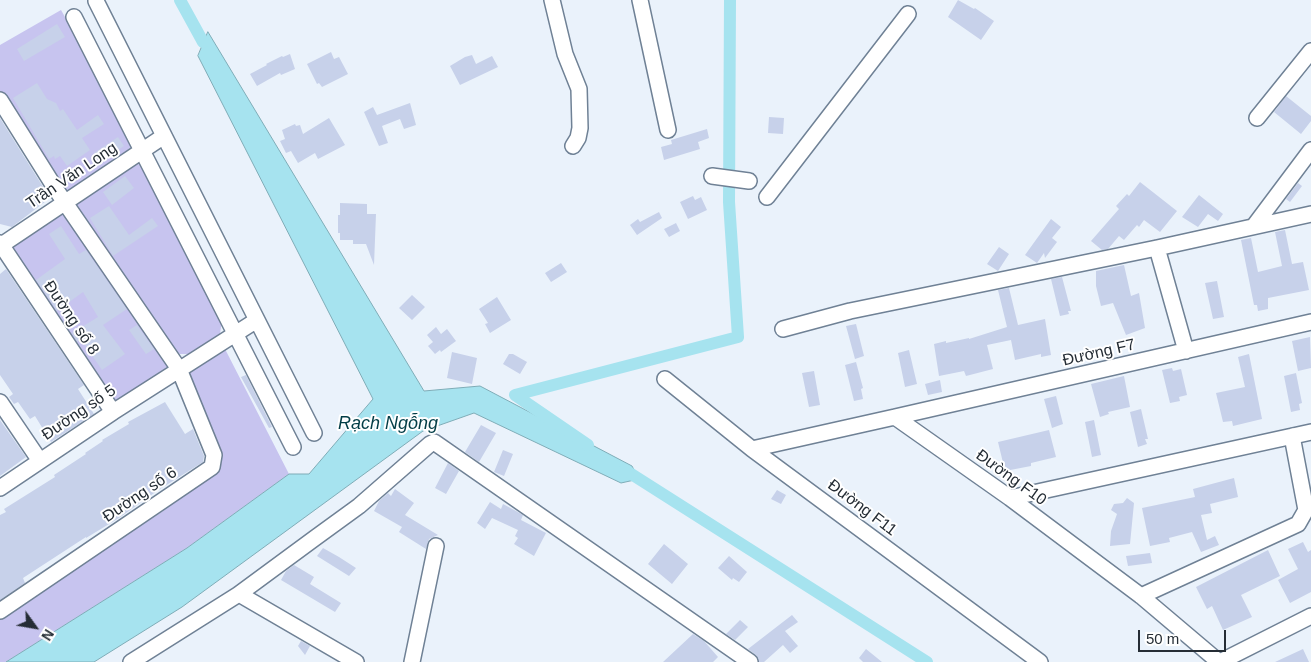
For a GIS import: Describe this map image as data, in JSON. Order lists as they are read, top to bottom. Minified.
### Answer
{"streets":{"street":["Trần Văn Long","Đường số 8","Đường F7","Đường số 5","Đường F10","Đường số 6","Đường F11"]},"crossings":[["Trần Văn Long","Đường số 8"],["Trần Văn Long","Đường số 6"],["Đường số 8","Đường số 5"],["Đường F7","Đường F10"],["Đường số 5","Đường số 6"]],"water":["Rạch Ngỗng"],"scale_bar":"50 m","north":"bottom right"}
